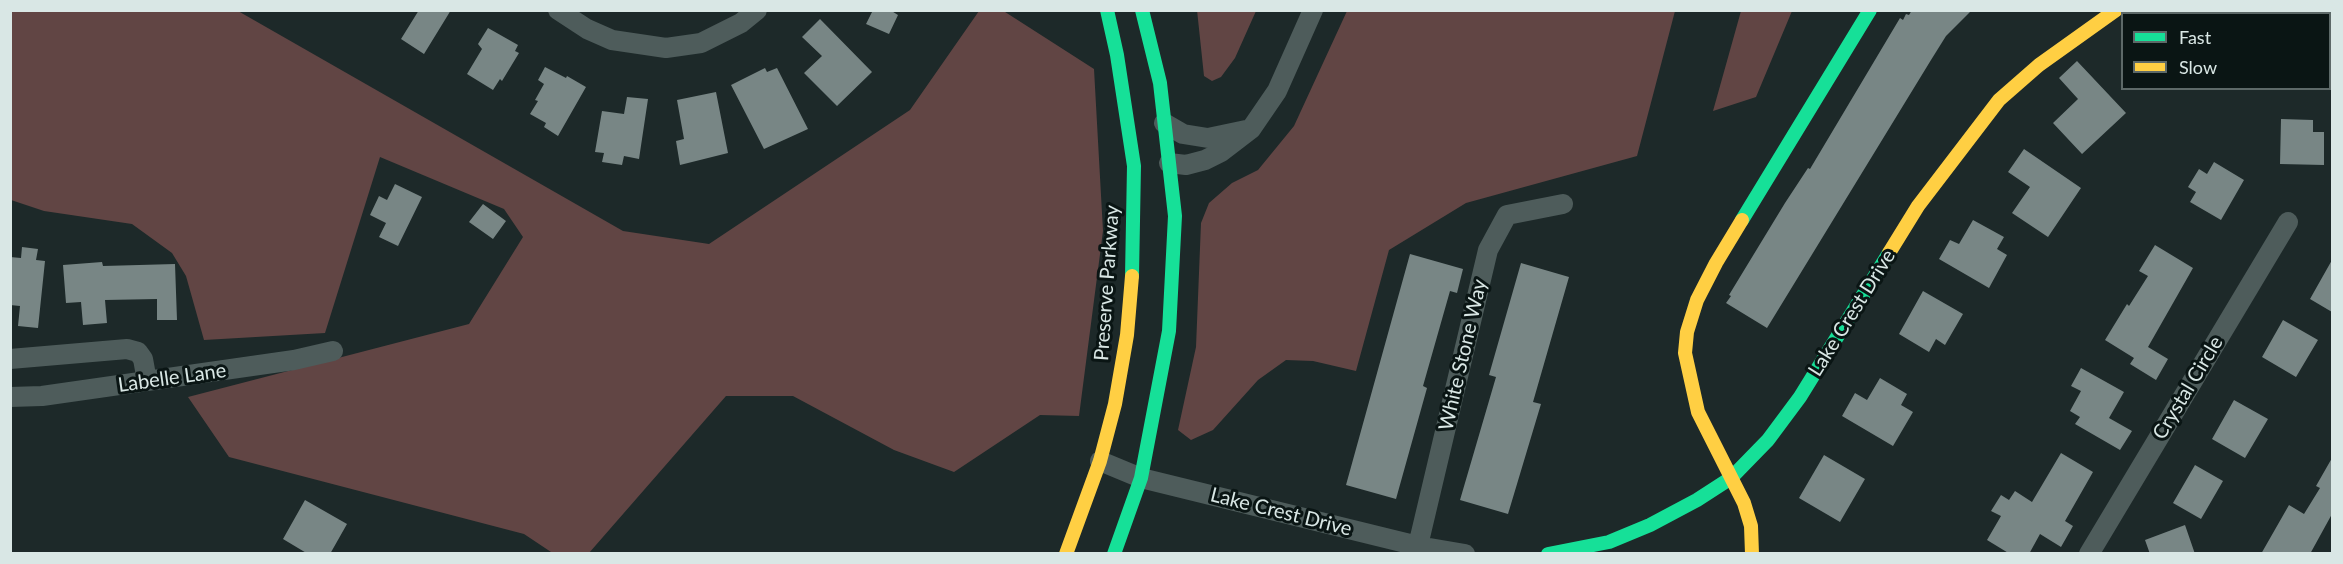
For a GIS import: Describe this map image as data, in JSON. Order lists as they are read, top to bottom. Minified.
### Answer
{"streets":{"street":["Preserve Parkway","Lake Crest Drive","White Stone Way","Labelle Lane","Crystal Circle"]},"crossings":[["Preserve Parkway","Lake Crest Drive"],["Lake Crest Drive","White Stone Way"]],"legend":["Fast","Slow"]}
